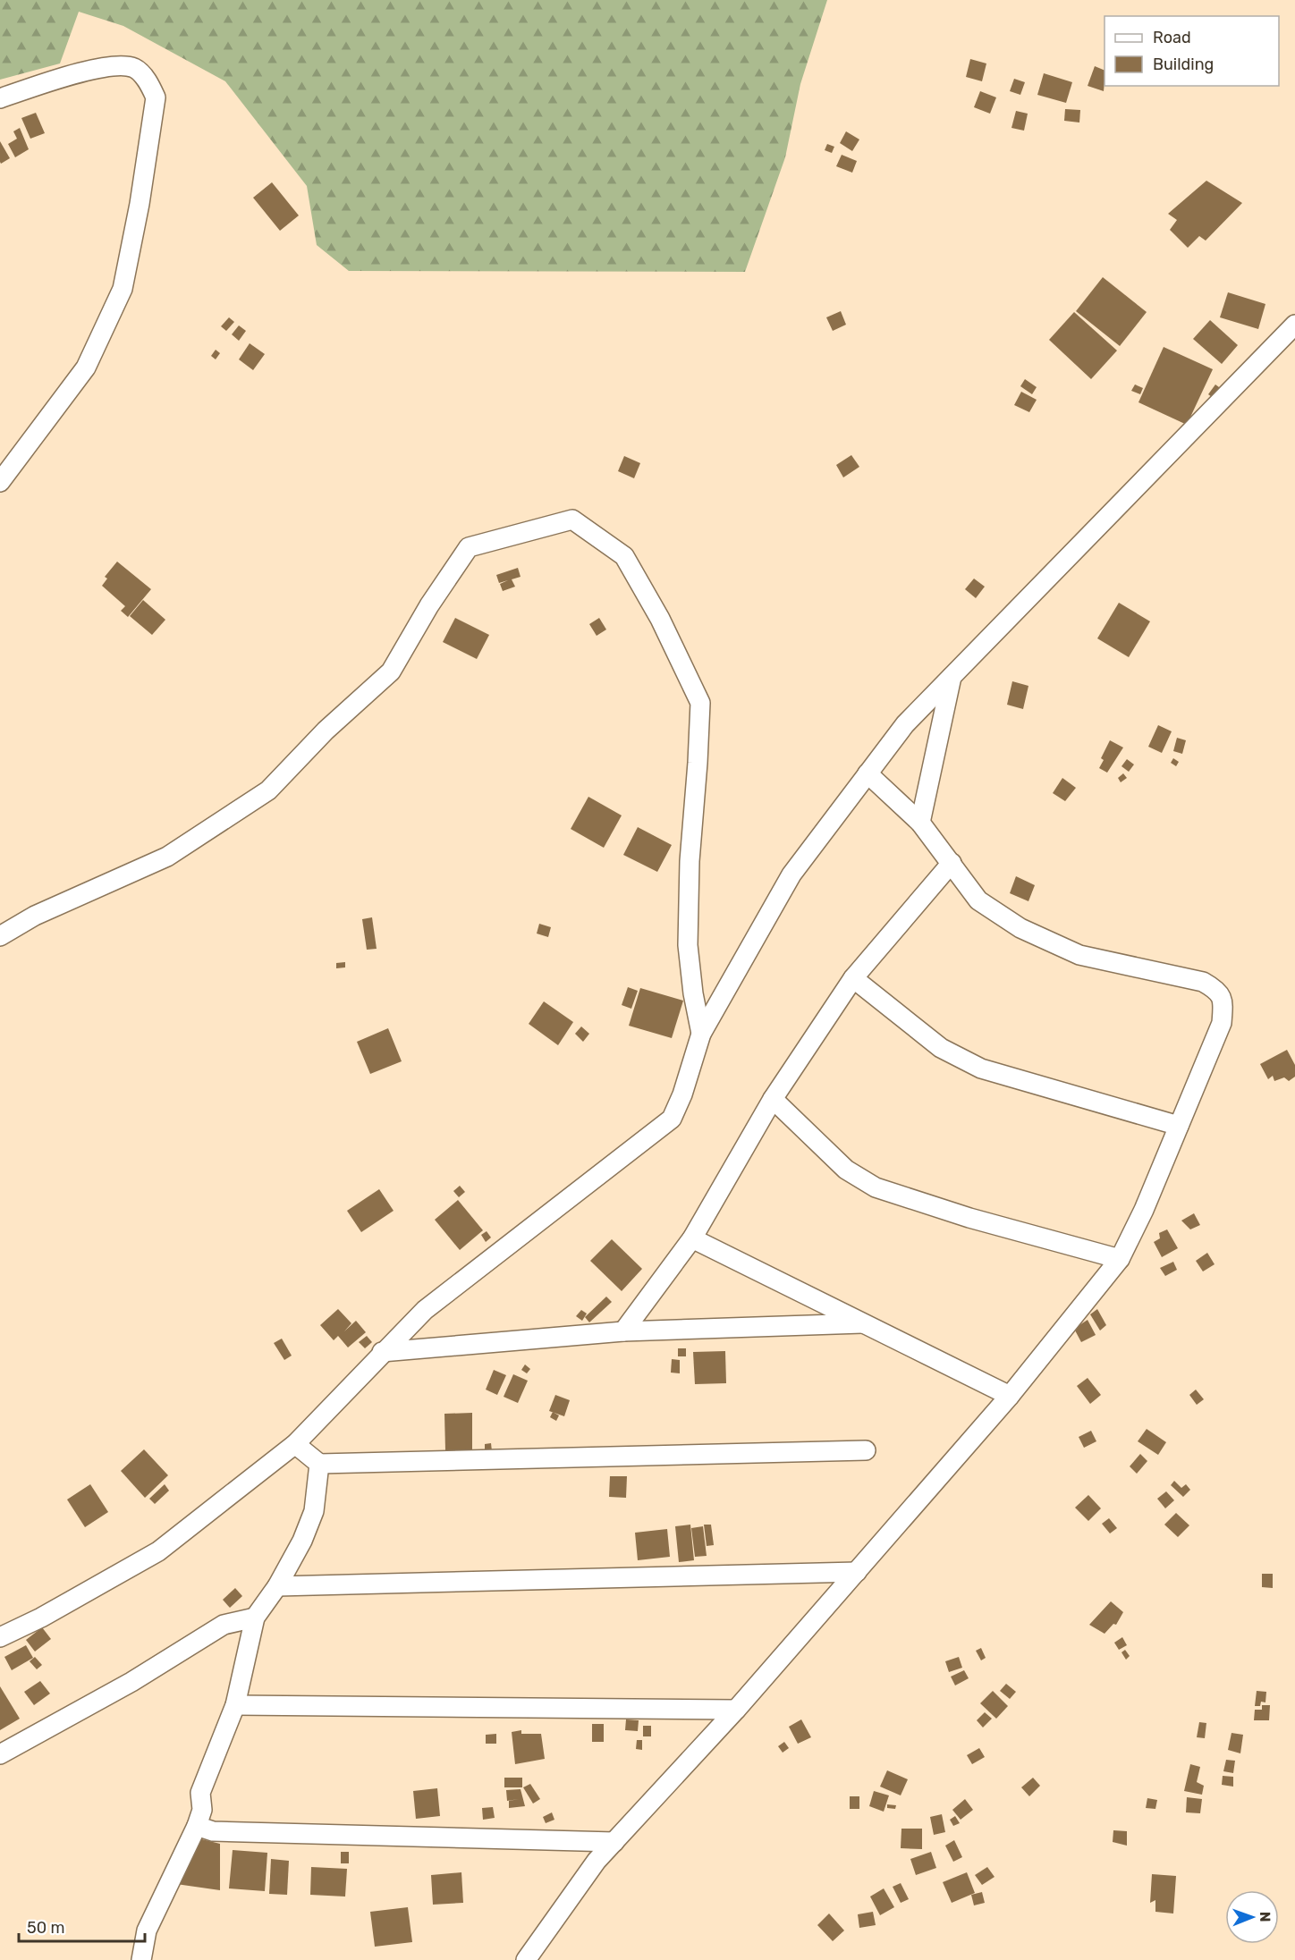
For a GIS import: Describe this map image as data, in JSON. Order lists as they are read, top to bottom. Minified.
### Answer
{"legend":["Road","Building"],"scale_bar":"50 m","north":"right"}
